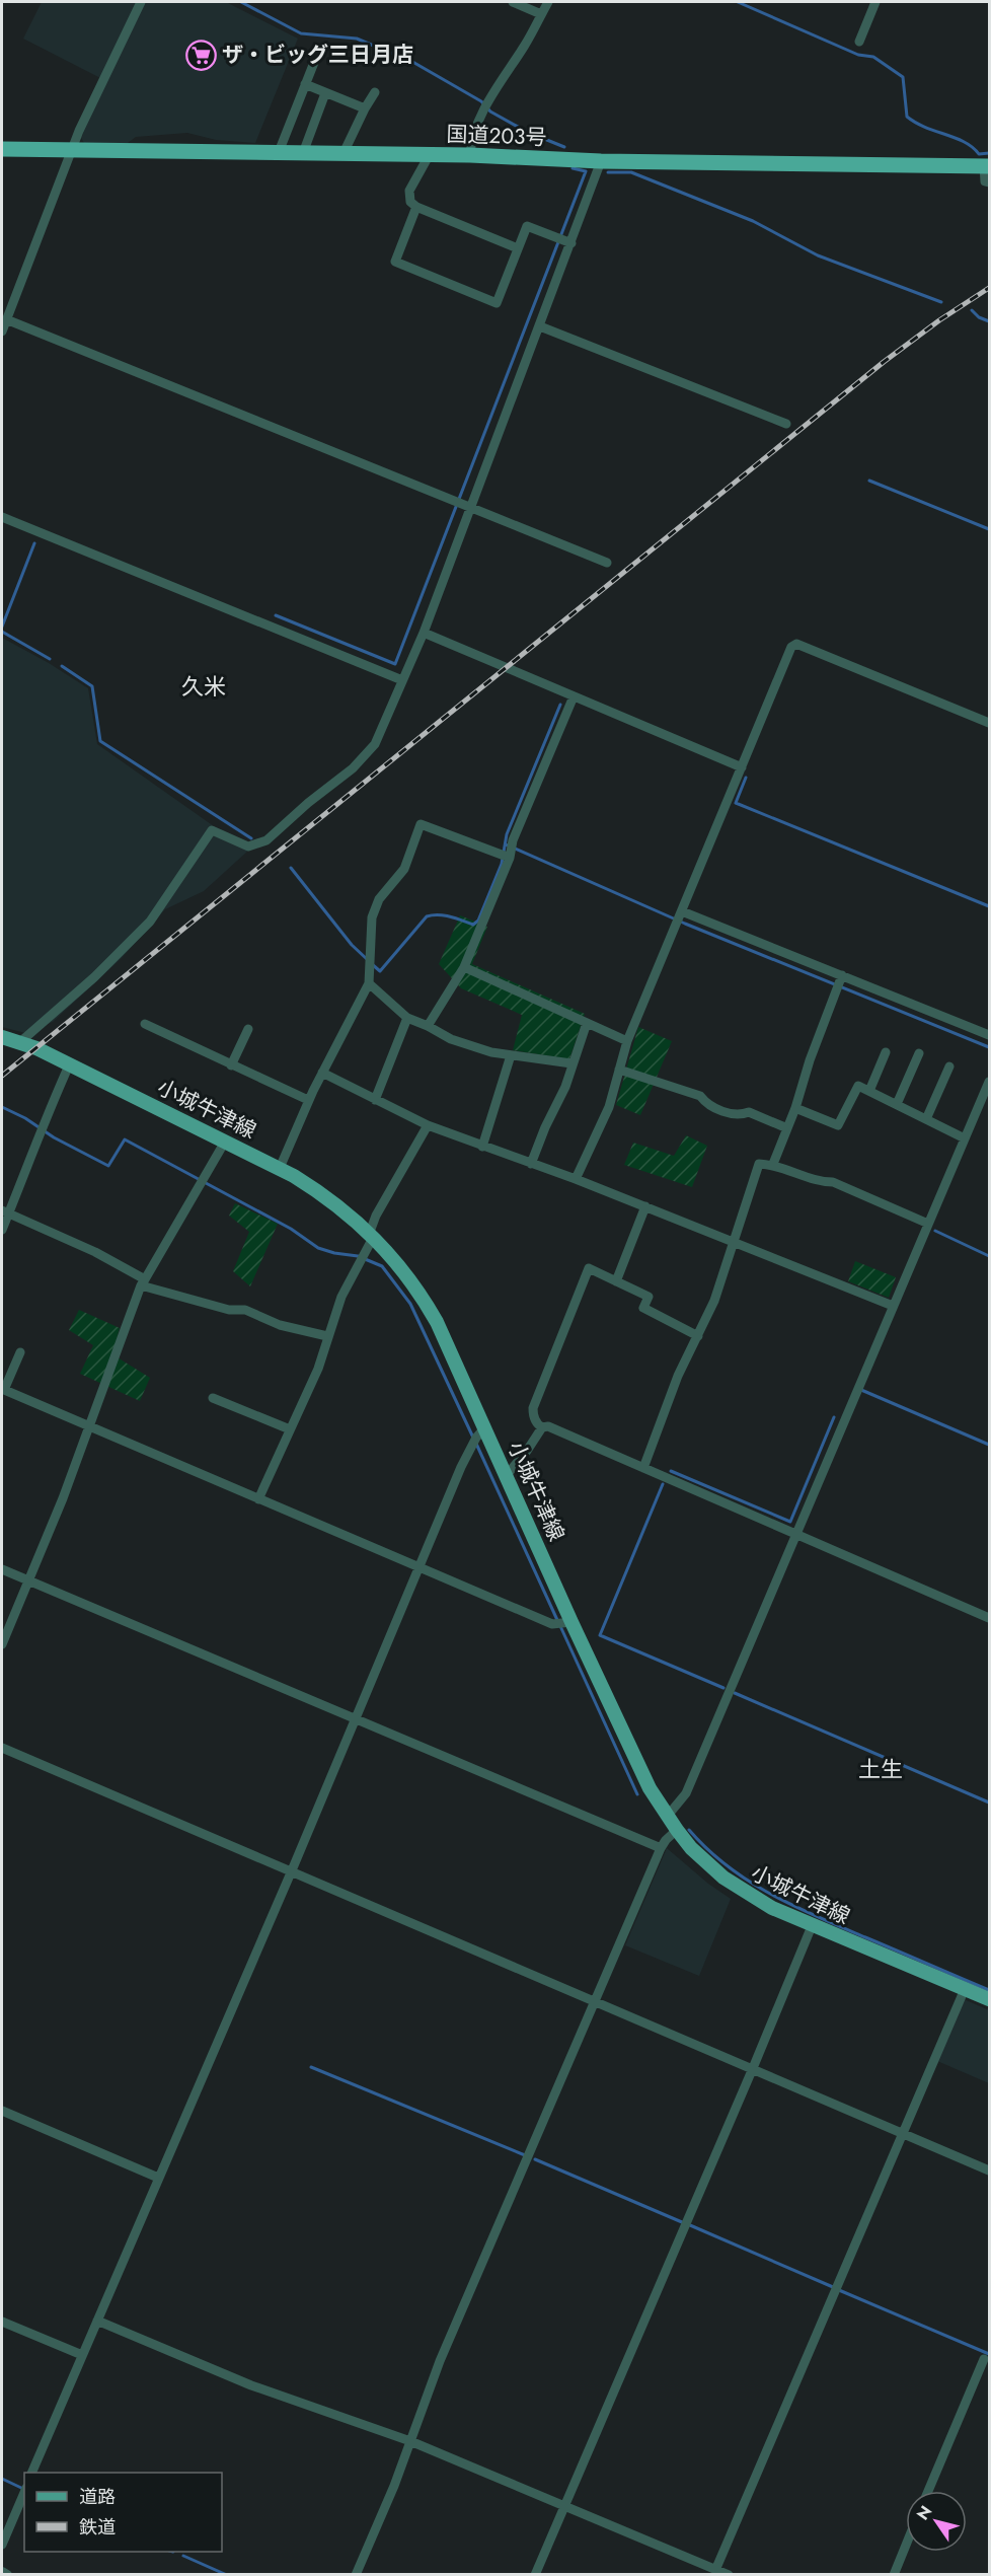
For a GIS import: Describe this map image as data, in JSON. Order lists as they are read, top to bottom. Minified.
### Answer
{"streets":{"highway":["国道203号"],"main road":["小城牛津線"]},"districts":["久米","土生"],"places":{"supermarket":["ザ・ビッグ三日月店"]},"legend":["道路","鉄道"],"north":"top left"}
